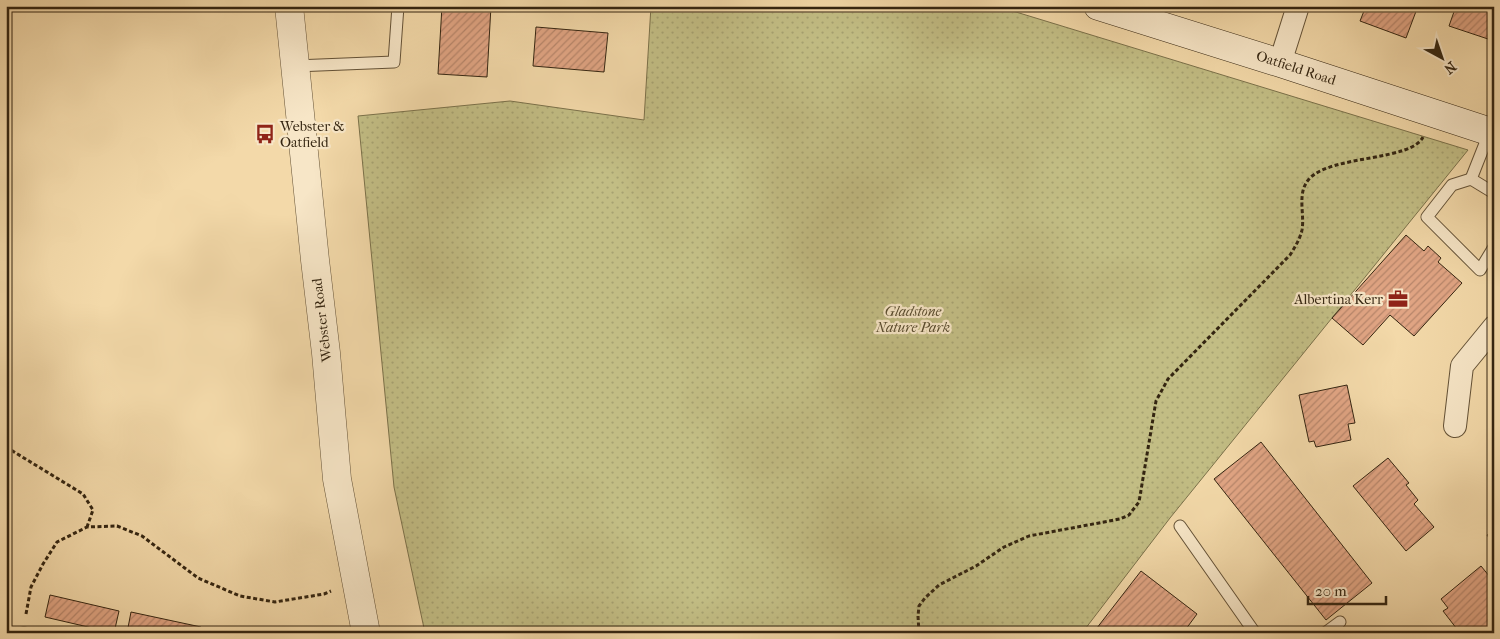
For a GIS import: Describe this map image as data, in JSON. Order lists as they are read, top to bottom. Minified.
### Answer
{"streets":{"street":["Oatfield Road","Webster Road"]},"parks":["Gladstone Nature Park"],"places":{"bus stop":["Webster & Oatfield"],"office":["Albertina Kerr"]},"scale_bar":"20 m","north":"bottom right"}
